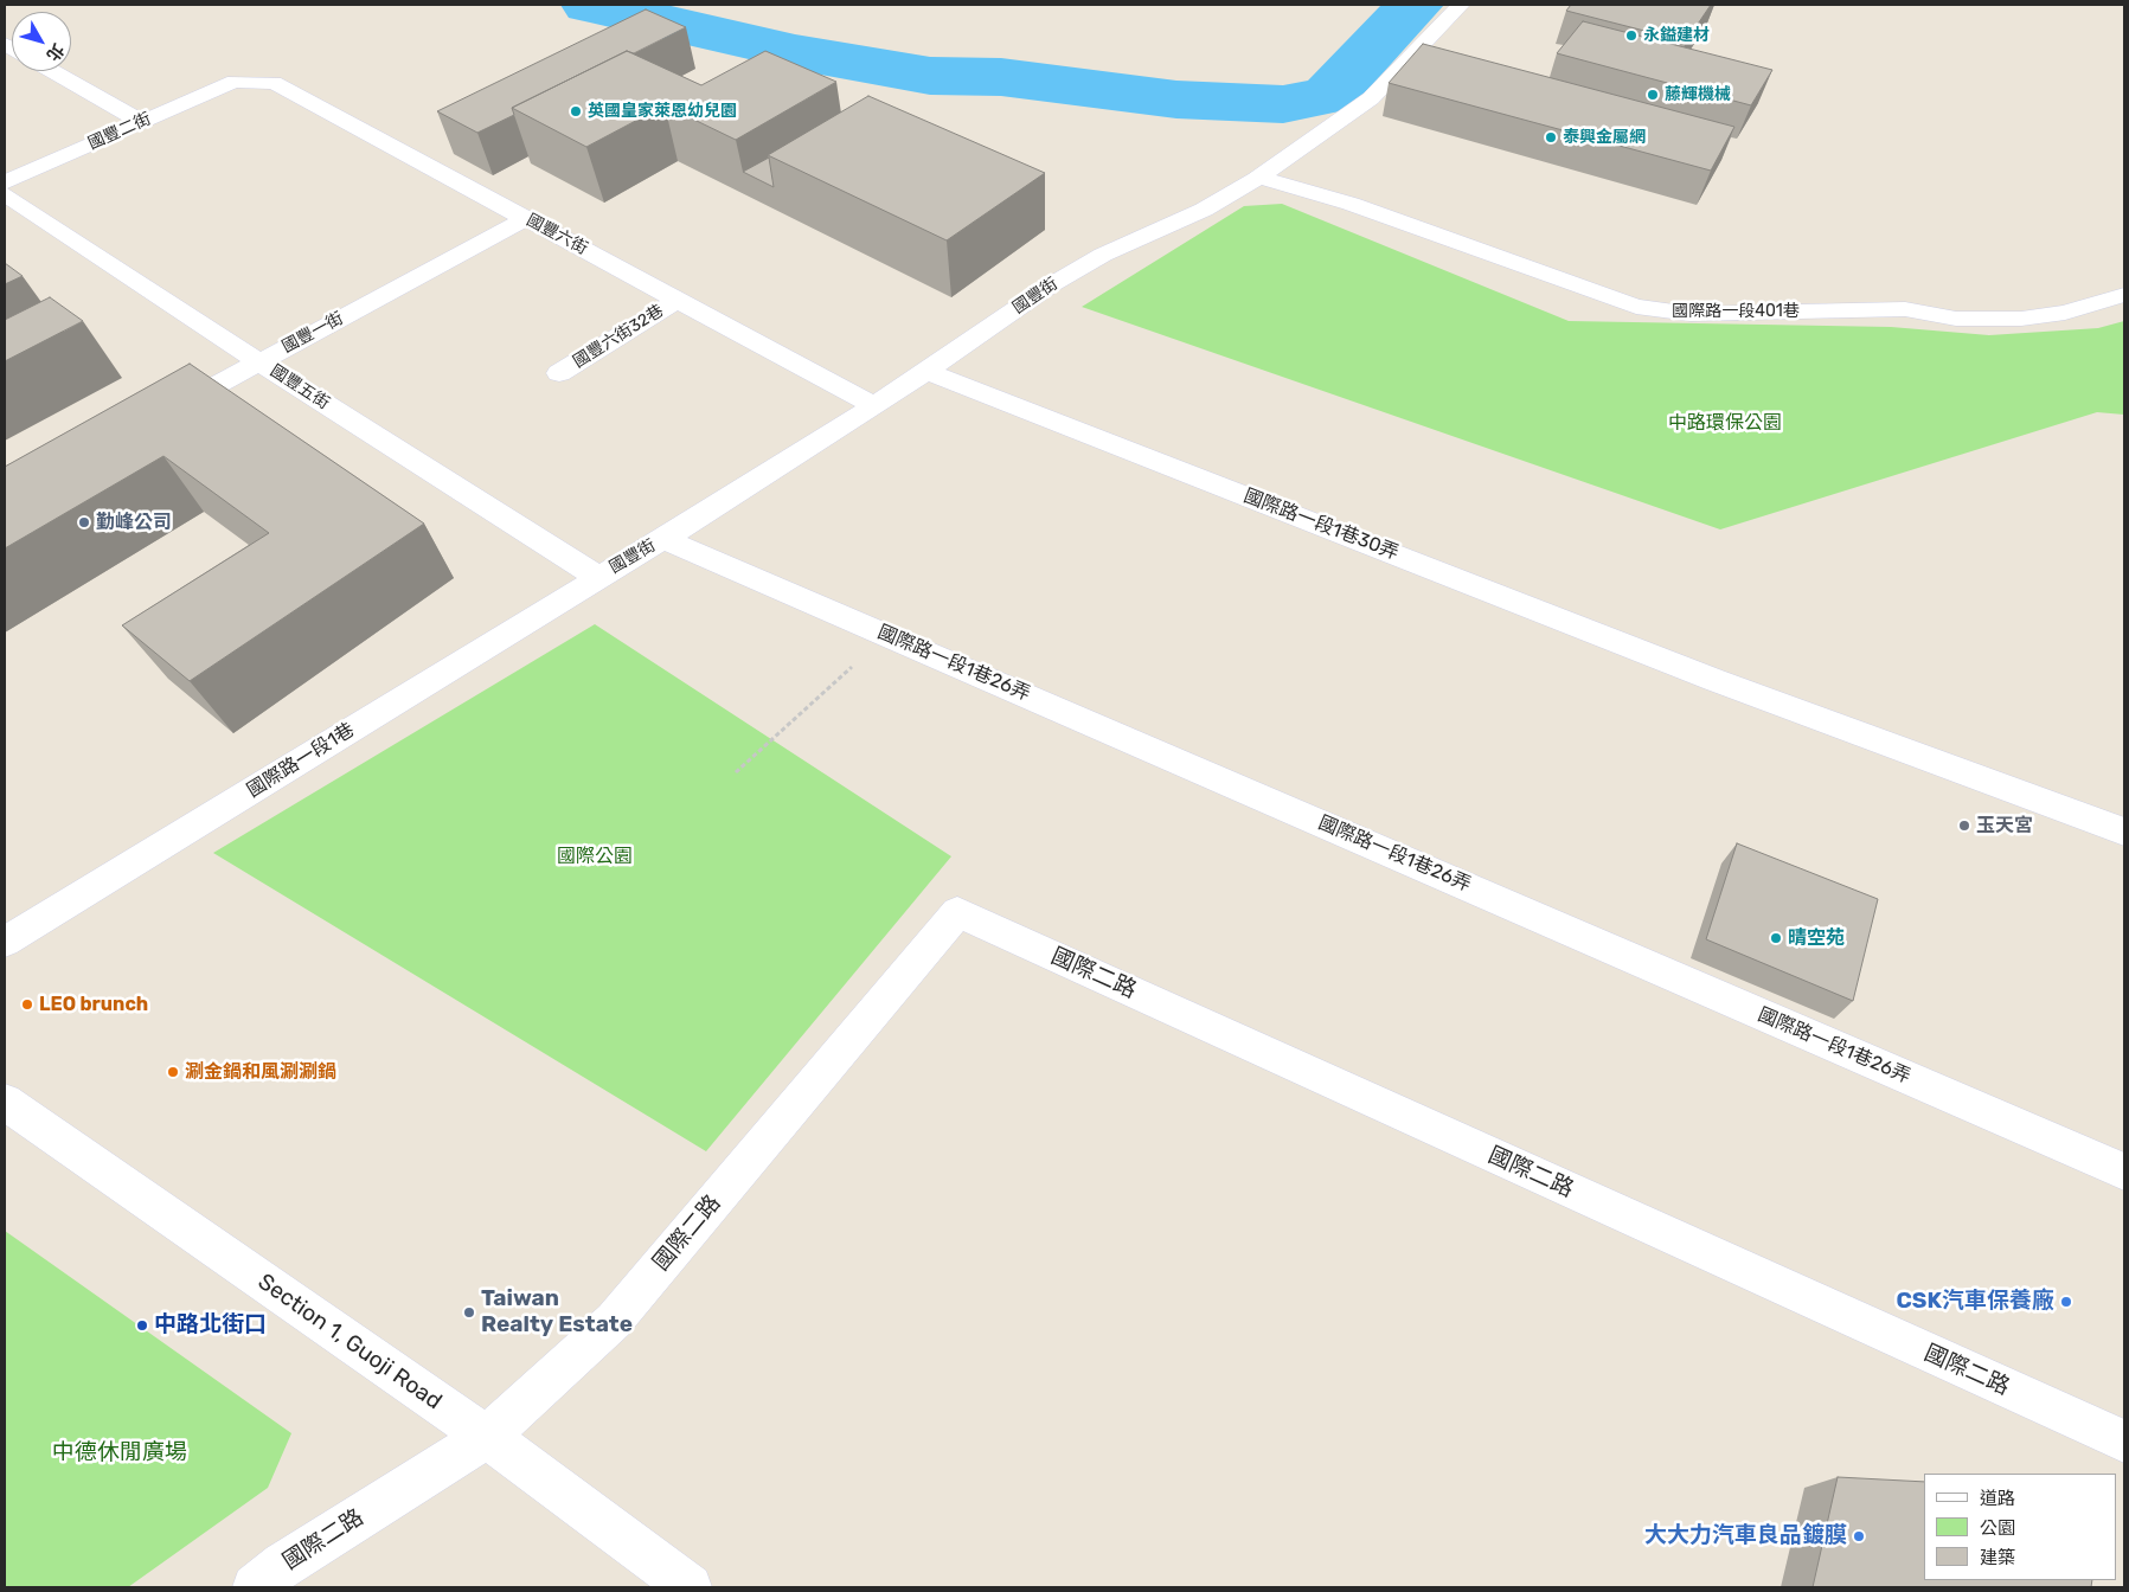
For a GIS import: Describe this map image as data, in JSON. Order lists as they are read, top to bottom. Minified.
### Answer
{"streets":{"street":["國豐二街","國豐六街","國豐街","國際路一段401巷","國豐一街","國豐六街32巷","國豐五街","國際路一段1巷30弄","國際路一段1巷26弄","國際路一段1巷","國際二路","Section 1, Guoji Road"]},"crossings":[["國豐二街","國豐六街"],["國豐六街","國豐街"],["國豐六街","國豐一街"],["國豐六街","國豐六街32巷"],["國豐街","國際路一段401巷"],["國豐街","國豐五街"],["國豐街","國際路一段1巷30弄"],["國豐街","國際路一段1巷26弄"],["國豐街","國際路一段1巷"],["國豐一街","國豐五街"],["國豐五街","國際路一段1巷"],["國際二路","Section 1, Guoji Road"]],"parks":["中路環保公園","國際公園","中德休閒廣場"],"places":["永鎰建材","藤輝機械","英國皇家萊恩幼兒園","泰興金屬網","勤峰公司","玉天宮","晴空苑","LEO brunch","涮金鍋和風涮涮鍋","CSK汽車保養廠","Taiwan Realty Estate","中路北街口","大大力汽車良品鍍膜"],"legend":["道路","公園","建築"],"north":"bottom right"}
